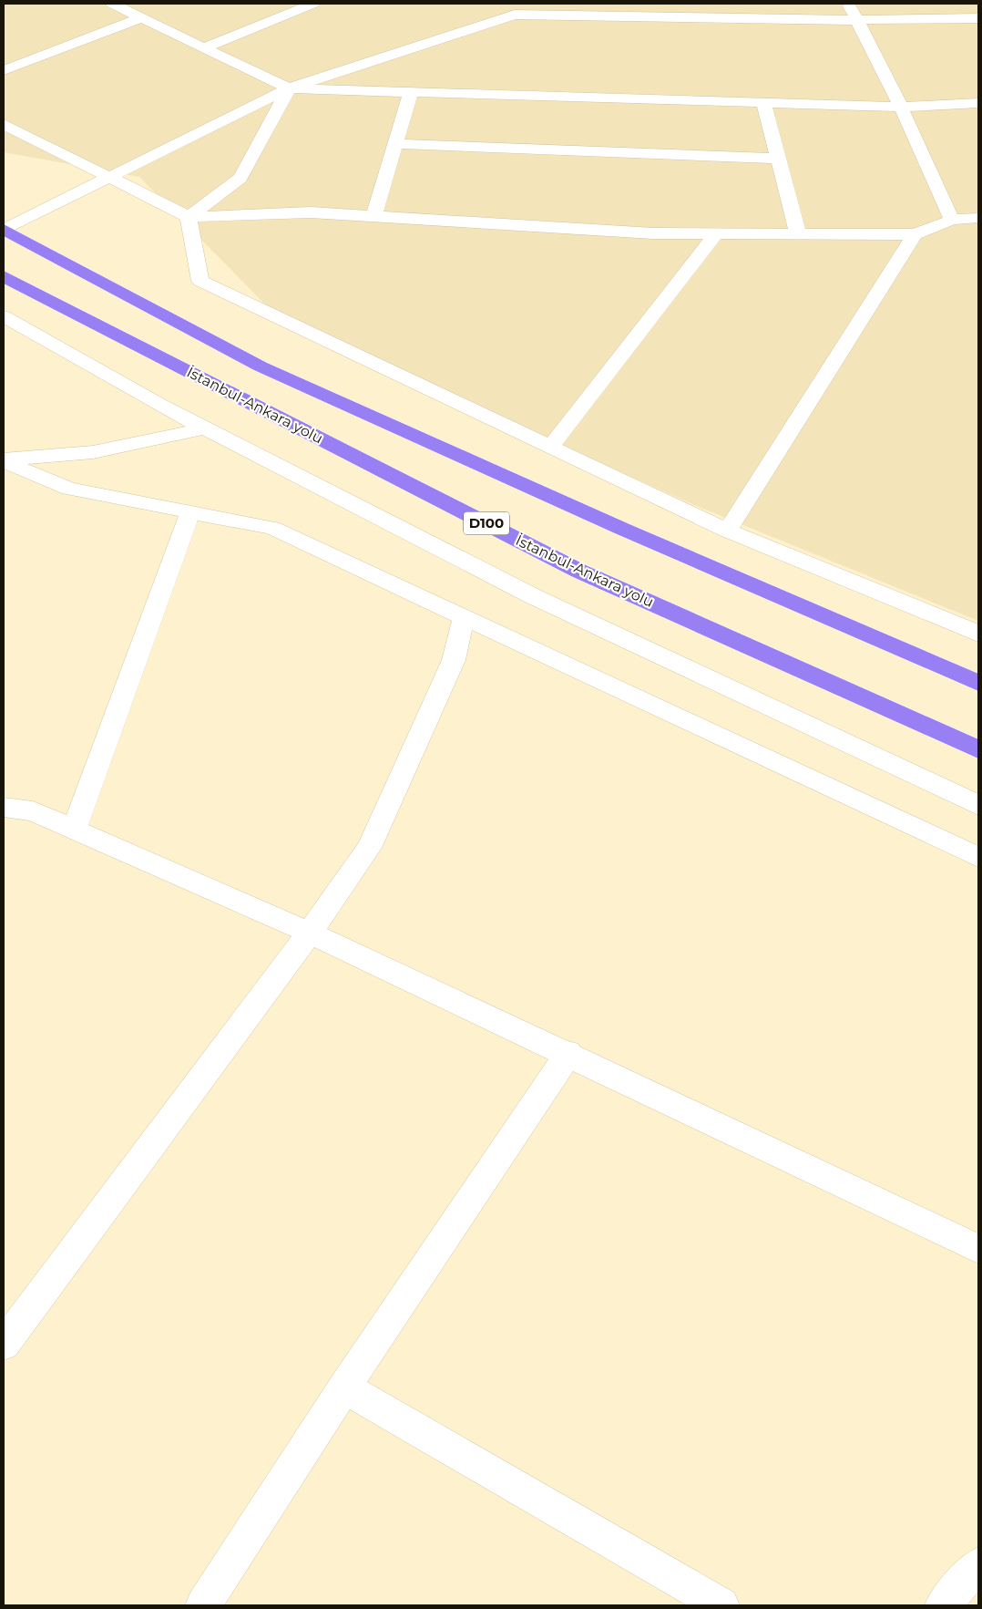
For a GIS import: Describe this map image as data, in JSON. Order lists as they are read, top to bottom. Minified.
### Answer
{"streets":{"highway":["İstanbul-Ankara yolu","D100"]}}
